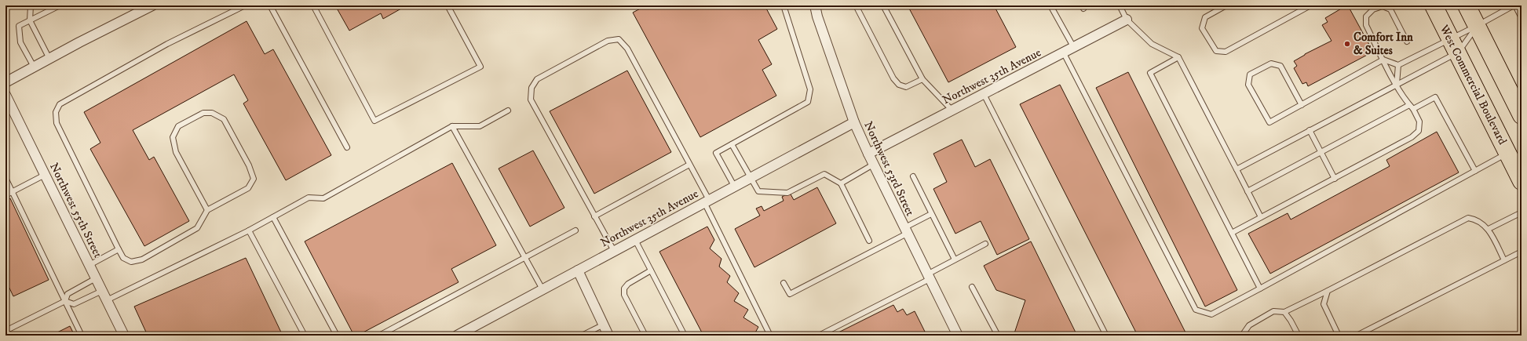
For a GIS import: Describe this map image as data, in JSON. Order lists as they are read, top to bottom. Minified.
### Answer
{"streets":{"highway":["West Commercial Boulevard"],"street":["Northwest 35th Avenue","Northwest 53rd Street","Northwest 55th Street"]},"crossings":[["Northwest 35th Avenue","Northwest 53rd Street"]],"places":["Comfort Inn & Suites"]}
